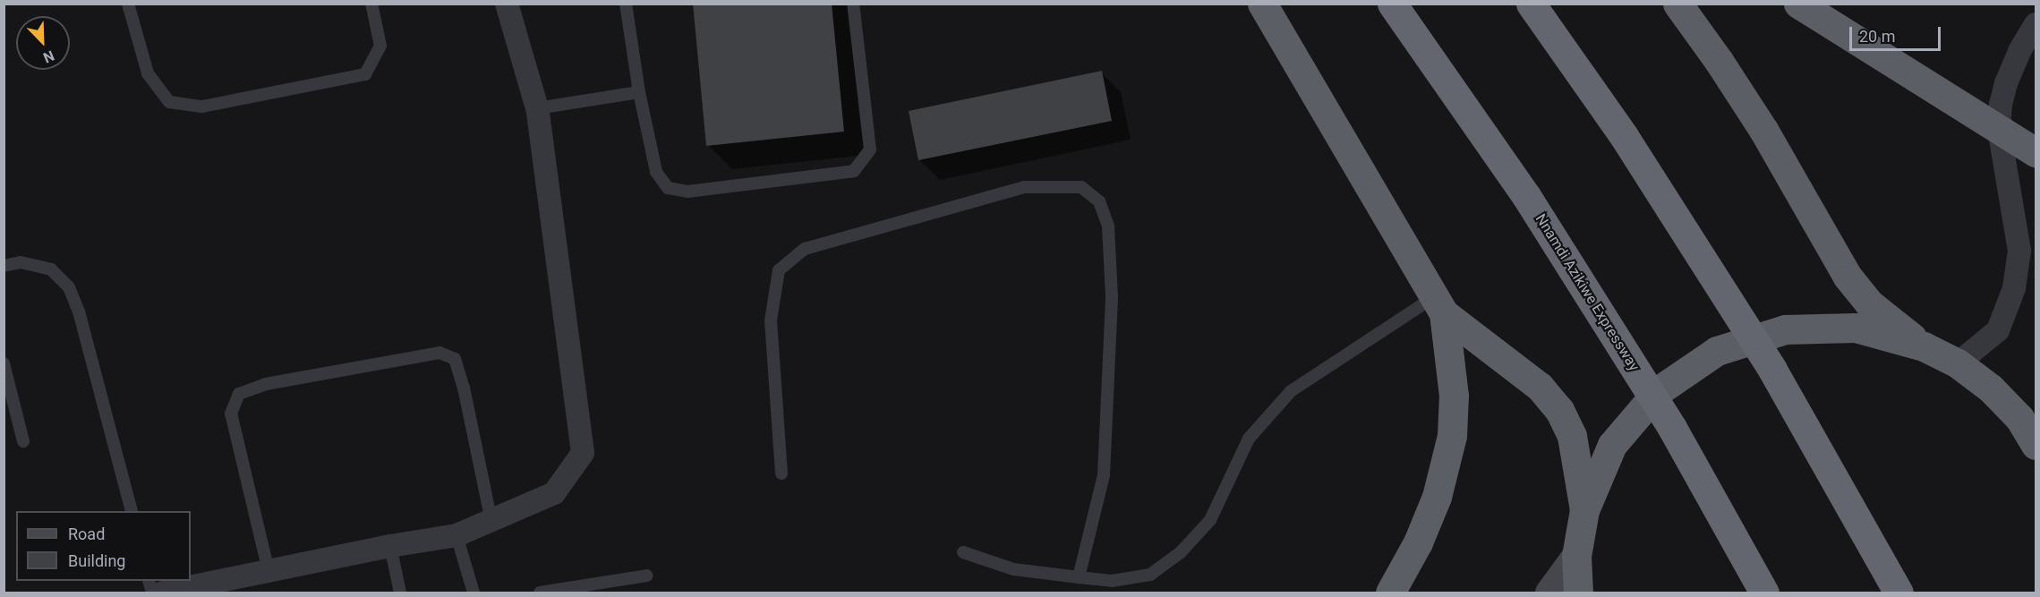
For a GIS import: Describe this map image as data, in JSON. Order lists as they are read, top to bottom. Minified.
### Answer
{"streets":{"highway":["Nnamdi Azikiwe Expressway"]},"legend":["Road","Building"],"scale_bar":"20 m","north":"bottom right"}
